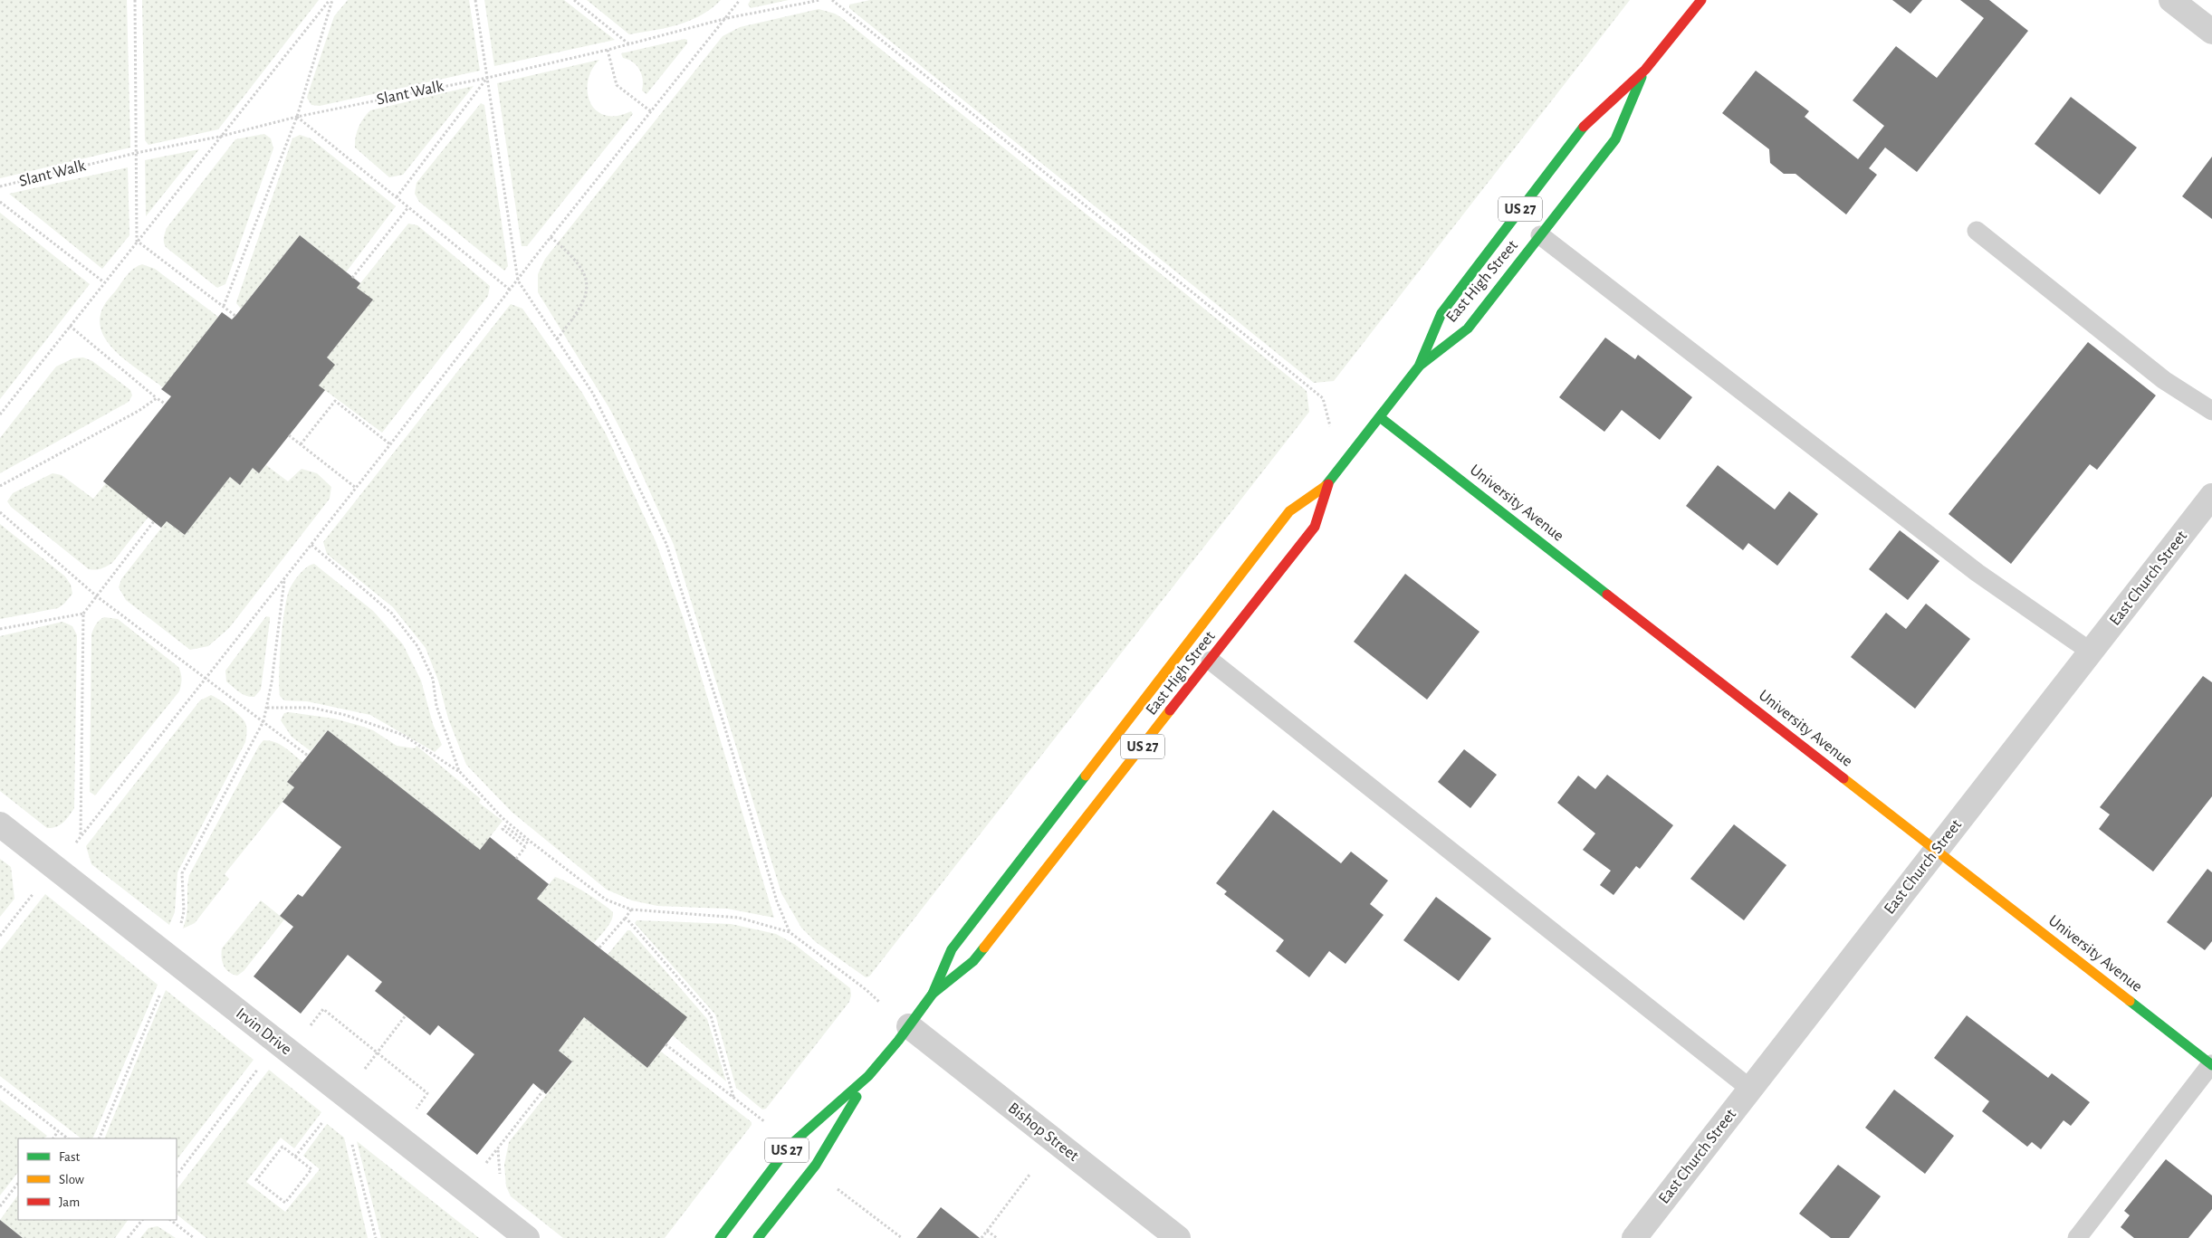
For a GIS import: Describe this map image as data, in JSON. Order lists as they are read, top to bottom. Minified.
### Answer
{"streets":{"main road":["US 27","East High Street","University Avenue"],"street":["East Church Street","Irvin Drive","Bishop Street"],"path":["Slant Walk"]},"crossings":[["East High Street","University Avenue"],["East High Street","Bishop Street"],["University Avenue","East Church Street"]],"legend":["Fast","Slow","Jam"]}
